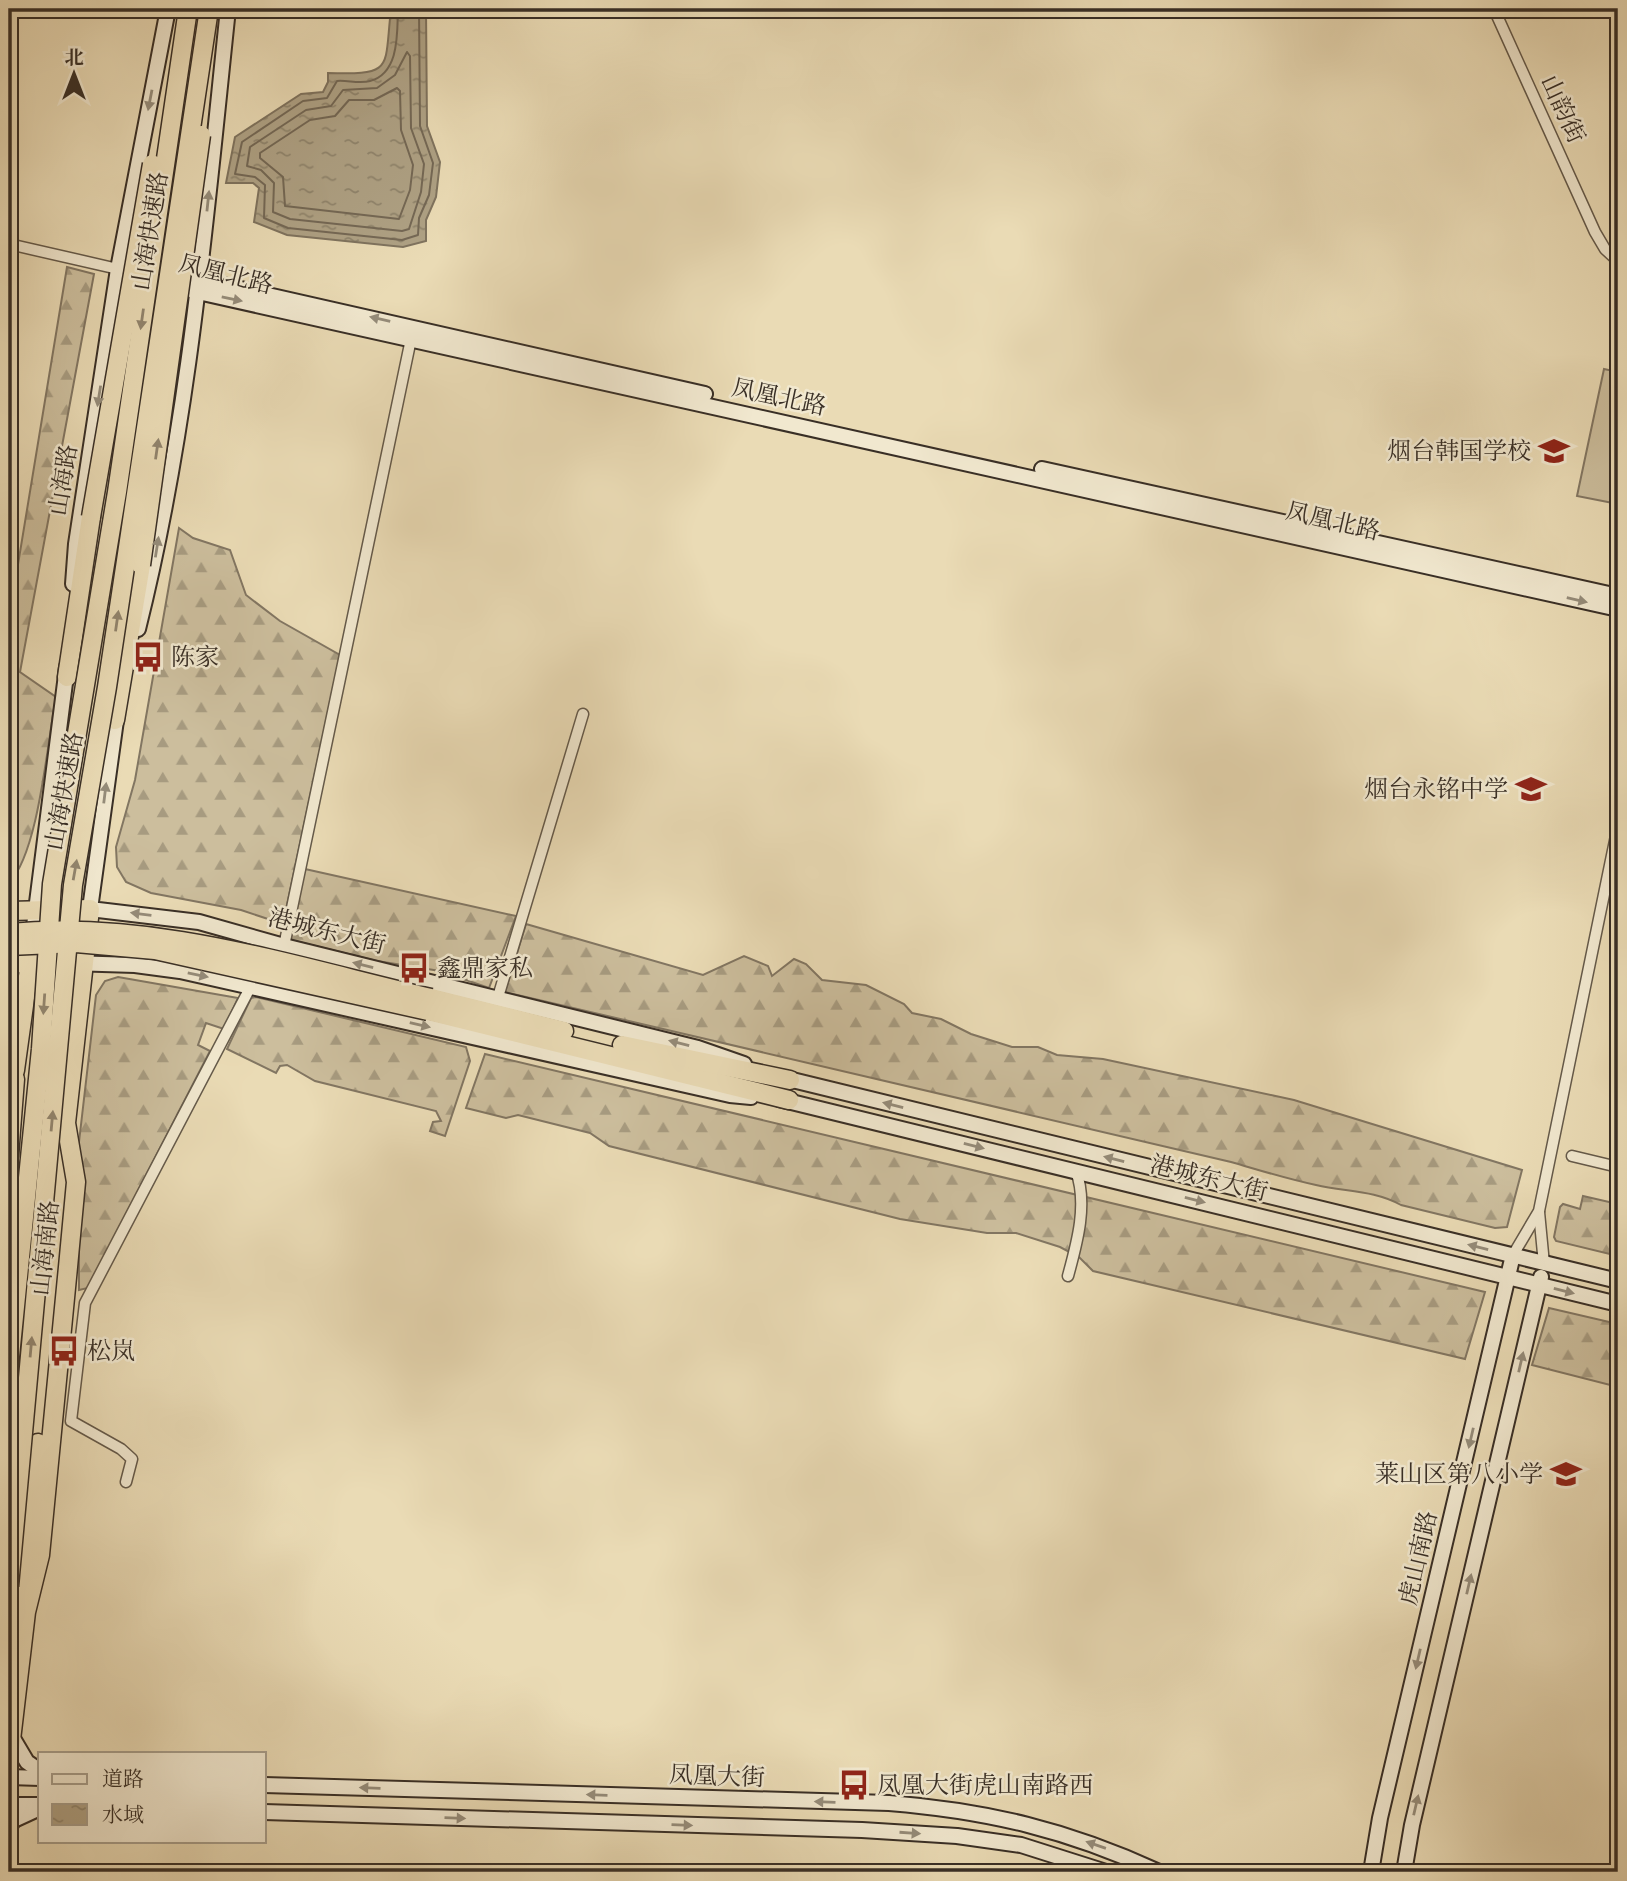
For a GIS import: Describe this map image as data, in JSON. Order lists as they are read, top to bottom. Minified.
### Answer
{"streets":{"highway":["山海快速路","港城东大街","山海南路"],"main road":["凤凰北路","山海路","虎山南路","凤凰大街"],"street":["山韵街"]},"crossings":[["凤凰北路","山海路"],["山海路","港城东大街"],["港城东大街","山海南路"],["港城东大街","虎山南路"]],"places":{"school or university":["烟台韩国学校","烟台永铭中学","莱山区第八小学"],"bus stop":["陈家","鑫鼎家私","松岚","凤凰大街虎山南路西"]},"legend":["道路","水域"],"north":"top"}
